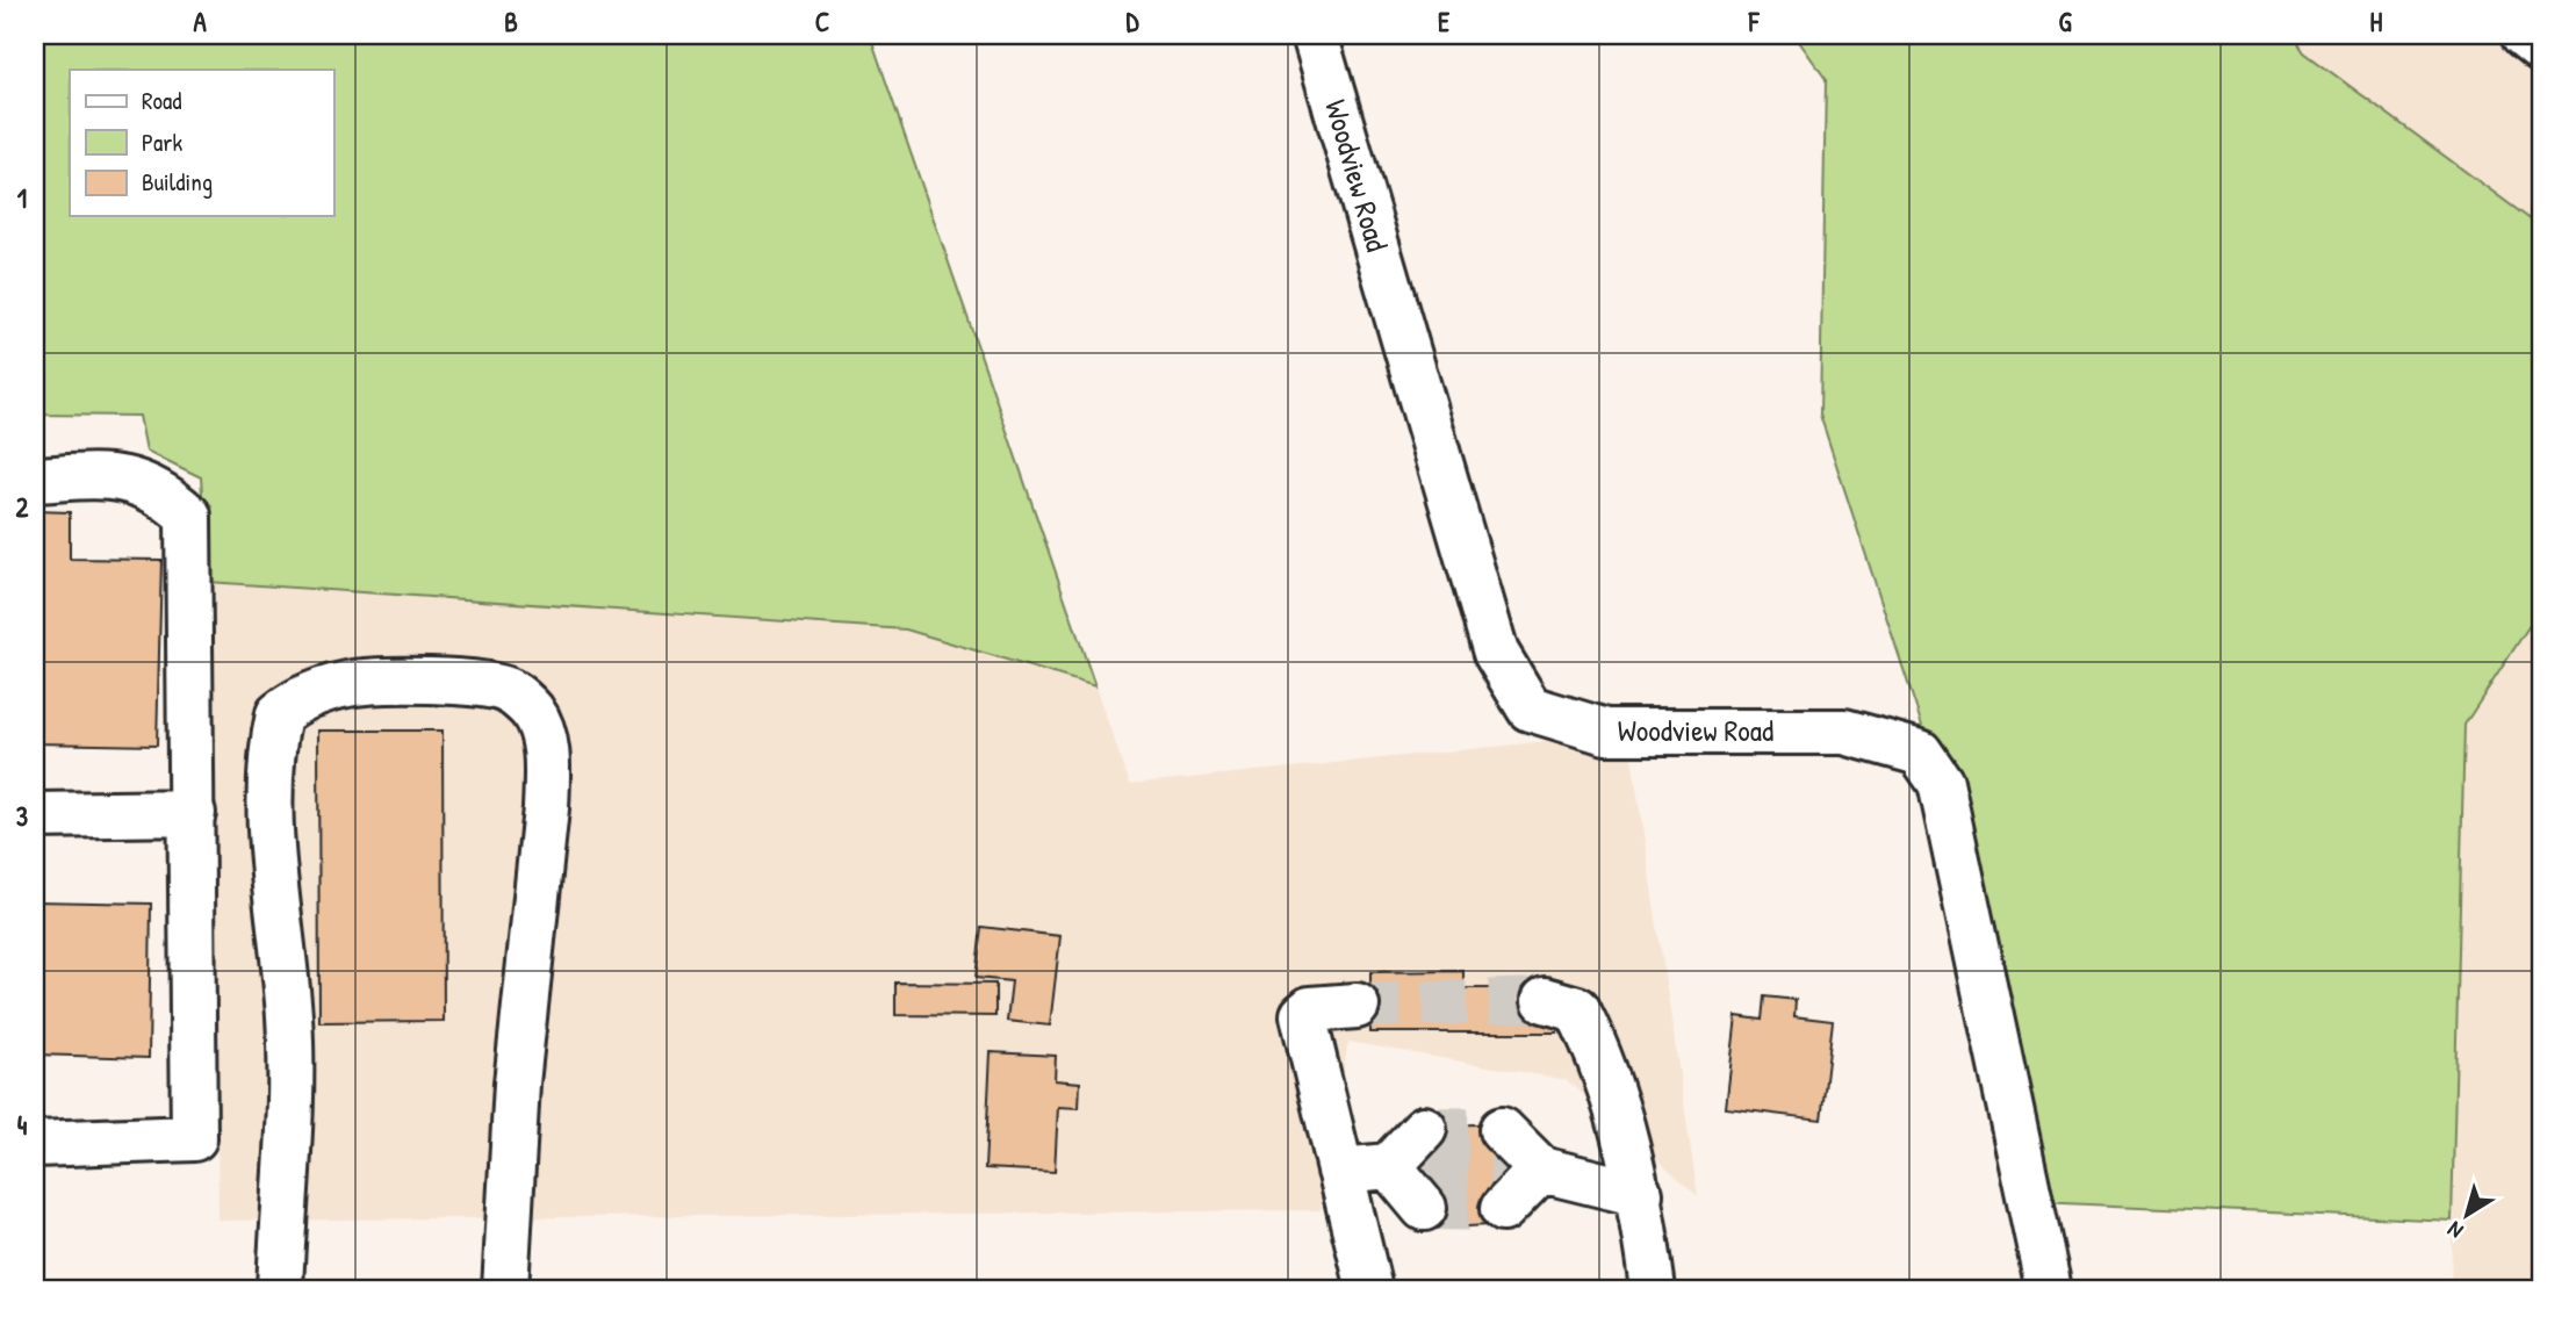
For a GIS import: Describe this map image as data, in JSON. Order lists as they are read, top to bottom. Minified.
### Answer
{"streets":{"lane":["Woodview Road"]},"legend":["Road","Park","Building"],"north":"bottom left","grid":{"columns":["A","B","C","D","E","F","G","H"],"rows":["1","2","3","4"]}}
